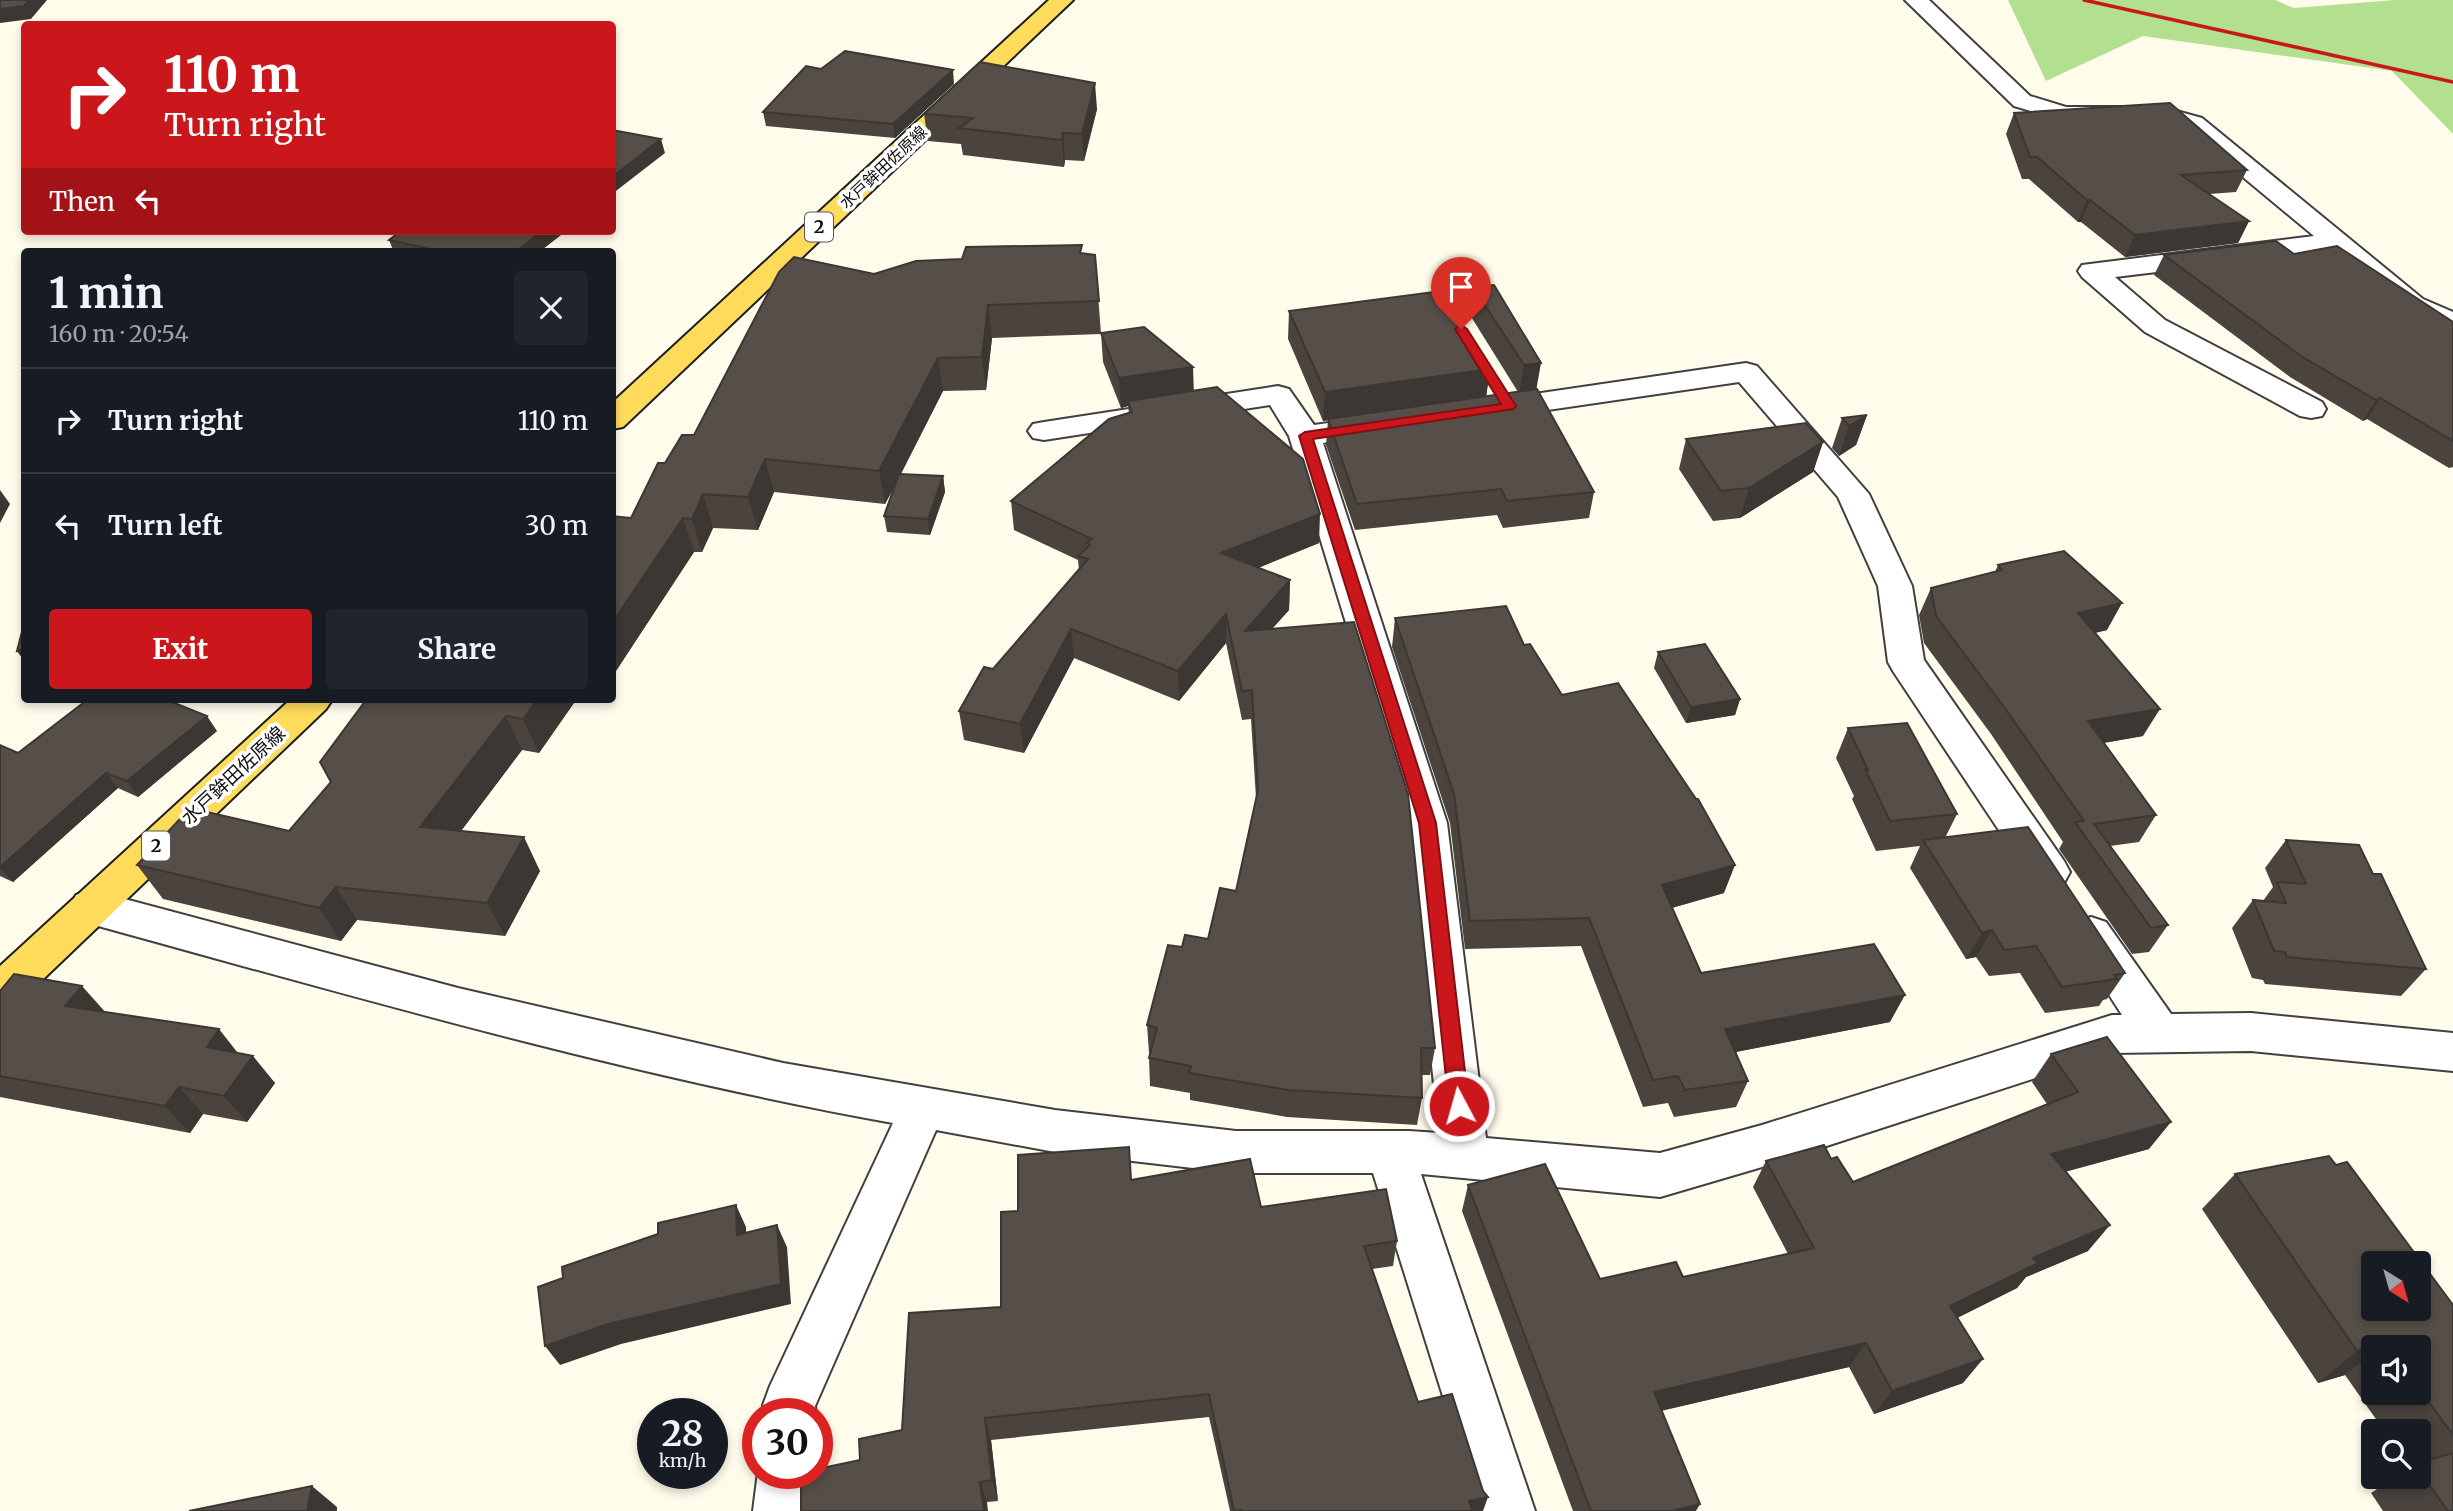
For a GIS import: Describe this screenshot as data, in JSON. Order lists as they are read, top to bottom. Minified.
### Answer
{"streets":{"main road":["水戸鉾田佐原線","2"]},"north":"bottom right","page":{"turn":["110 m","Turn right"],"then":"Then","heading":["1 min","160 m · 20:54"],"list":[{"name":"Turn right","value":"110 m"},{"name":"Turn left","value":"30 m"}],"buttons":["Exit","Share"],"speed":"28 km/h","limit":"30"}}
